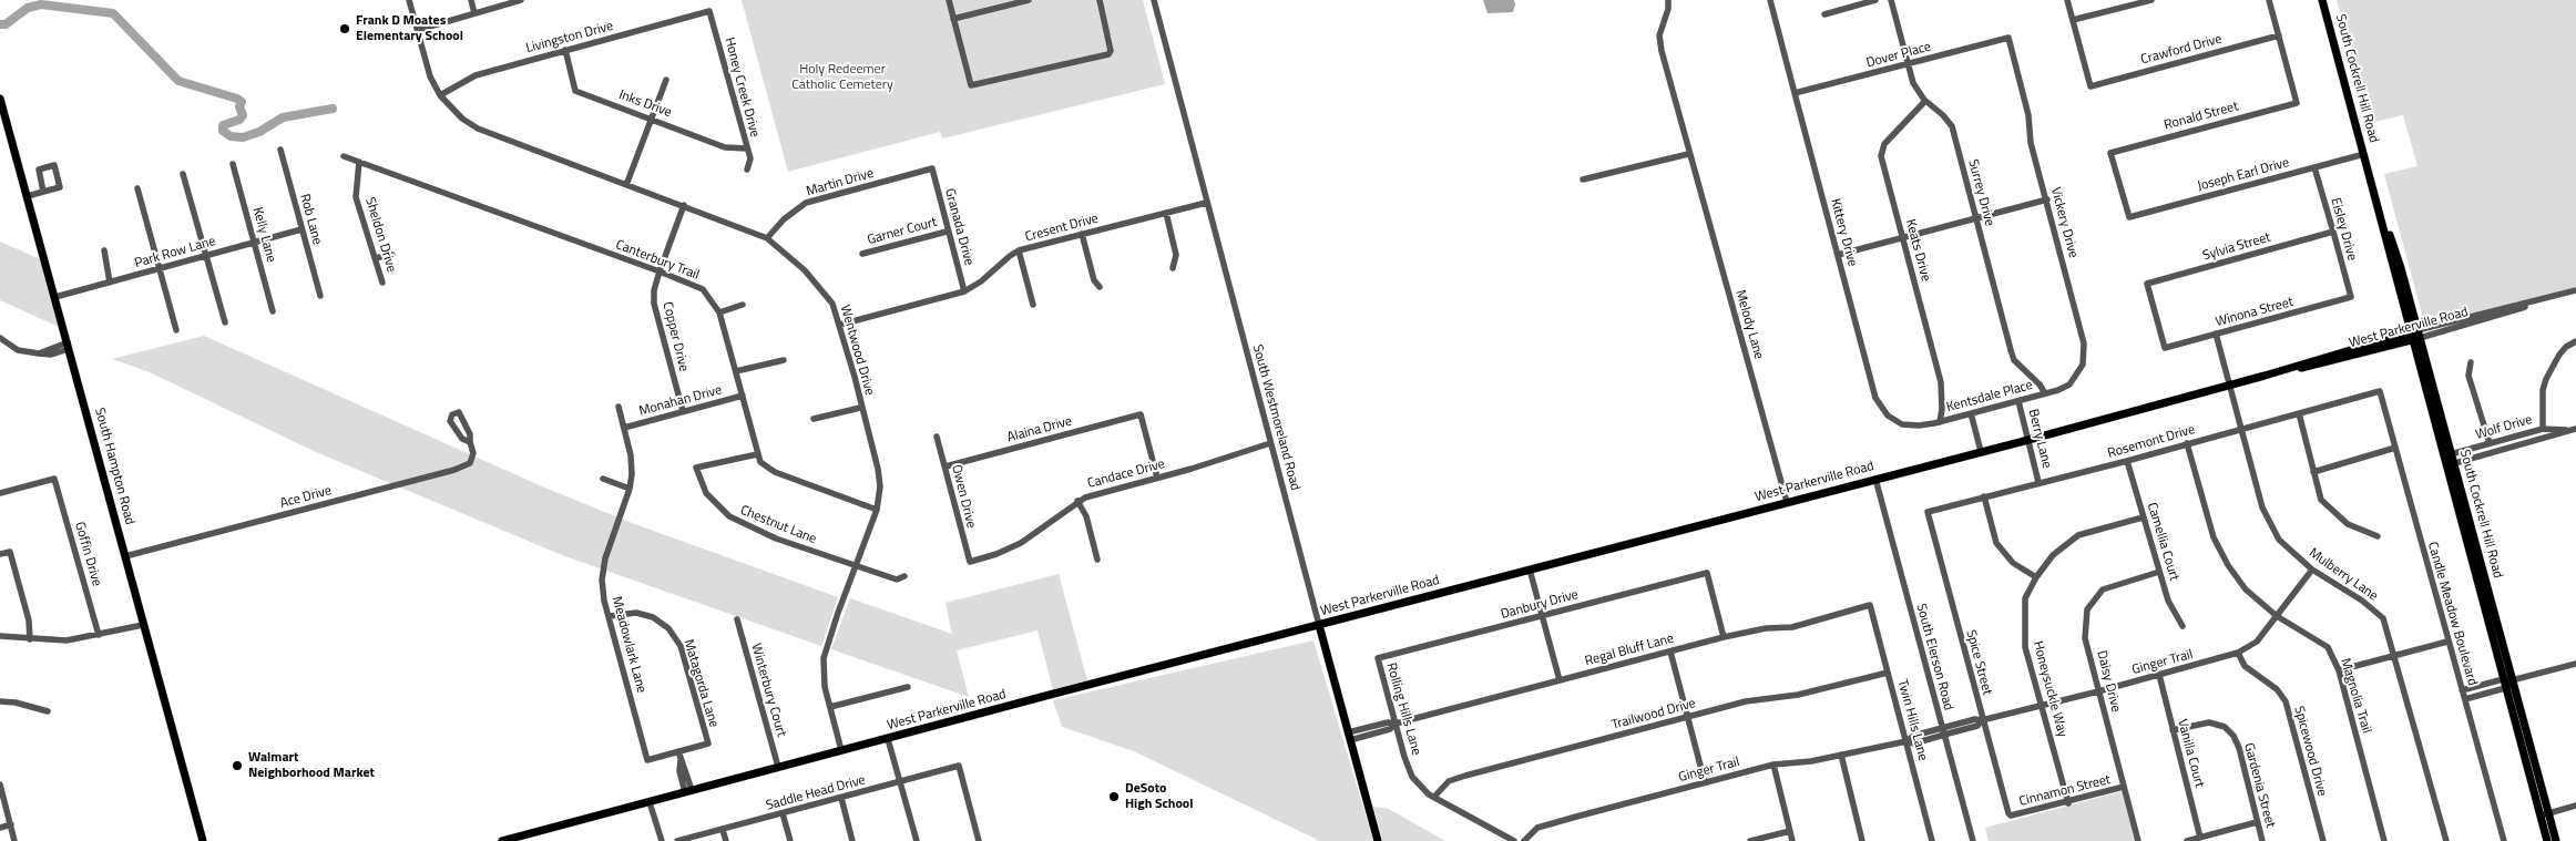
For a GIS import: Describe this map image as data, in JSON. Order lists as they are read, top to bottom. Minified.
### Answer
{"streets":{"main road":["South Cockrell Hill Road","West Parkerville Road","South Westmoreland Road","South Hampton Road"],"street":["Livingston Drive","Crawford Drive","Dover Place","Honey Creek Drive","Inks Drive","Ronald Street","Joseph Earl Drive","Martin Drive","Surrey Drive","Rob Lane","Vickery Drive","Granada Drive","Cresent Drive","Eisley Drive","Garner Court","Kittery Drive","Kelly Lane","Sheldon Drive","Sylvia Street","Keats Drive","Park Row Lane","Canterbury Trail","Winona Street","Melody Lane","Copper Drive","Wentwood Drive","Kentsdale Place","Monahan Drive","Wolf Drive","Alaina Drive","Berry Lane","Rosemont Drive","Candace Drive","Owen Drive","Ace Drive","Chestnut Lane","Camellia Court","Goffin Drive","Mulberry Lane","Danbury Drive","Candle Meadow Boulevard","Meadowlark Lane","Regal Bluff Lane","South Elerson Road","Spice Street","Ginger Trail","Daisy Drive","Matagorda Lane","Honeysuckle Way","Winterbury Court","Magnolia Trail","Rolling Hills Lane","Trailwood Drive","Twin Hills Lane","Spicewood Drive","Vanilla Court","Gardenia Street","Cinnamon Street","Saddle Head Drive"]},"crossings":[["Livingston Drive","Honey Creek Drive"],["Livingston Drive","Inks Drive"],["Livingston Drive","Wentwood Drive"],["Crawford Drive","Ronald Street"],["Dover Place","Surrey Drive"],["Dover Place","Vickery Drive"],["Dover Place","Kittery Drive"],["South Cockrell Hill Road","Joseph Earl Drive"],["South Cockrell Hill Road","West Parkerville Road"],["South Cockrell Hill Road","Wolf Drive"],["Honey Creek Drive","Inks Drive"],["Ronald Street","Joseph Earl Drive"],["Joseph Earl Drive","Eisley Drive"],["Martin Drive","Granada Drive"],["Martin Drive","Wentwood Drive"],["Surrey Drive","Vickery Drive"],["Surrey Drive","Keats Drive"],["Surrey Drive","Kentsdale Place"],["Rob Lane","Park Row Lane"],["Vickery Drive","Kentsdale Place"],["Granada Drive","Cresent Drive"],["Granada Drive","Garner Court"],["Cresent Drive","Wentwood Drive"],["Cresent Drive","South Westmoreland Road"],["Eisley Drive","Sylvia Street"],["Eisley Drive","Winona Street"],["Kittery Drive","Keats Drive"],["Kittery Drive","Kentsdale Place"],["Kelly Lane","Park Row Lane"],["Sheldon Drive","Canterbury Trail"],["Sylvia Street","Winona Street"],["Keats Drive","Kentsdale Place"],["Park Row Lane","South Hampton Road"],["Canterbury Trail","Copper Drive"],["Canterbury Trail","Monahan Drive"],["Canterbury Trail","Chestnut Lane"],["Winona Street","Mulberry Lane"],["Melody Lane","West Parkerville Road"],["West Parkerville Road","Wentwood Drive"],["West Parkerville Road","South Westmoreland Road"],["West Parkerville Road","Berry Lane"],["West Parkerville Road","Mulberry Lane"],["West Parkerville Road","South Elerson Road"],["West Parkerville Road","Winterbury Court"],["Copper Drive","Wentwood Drive"],["Copper Drive","Monahan Drive"],["Wentwood Drive","Chestnut Lane"],["Kentsdale Place","Berry Lane"],["Monahan Drive","Meadowlark Lane"],["South Westmoreland Road","Candace Drive"],["South Westmoreland Road","Regal Bluff Lane"],["Alaina Drive","Candace Drive"],["Alaina Drive","Owen Drive"],["Berry Lane","Rosemont Drive"],["Rosemont Drive","Camellia Court"],["Rosemont Drive","Mulberry Lane"],["Rosemont Drive","Candle Meadow Boulevard"],["Rosemont Drive","Spice Street"],["Rosemont Drive","Magnolia Trail"],["South Hampton Road","Ace Drive"],["Candace Drive","Owen Drive"],["Camellia Court","Daisy Drive"],["Camellia Court","Honeysuckle Way"],["Mulberry Lane","Ginger Trail"],["Danbury Drive","Regal Bluff Lane"],["Danbury Drive","Rolling Hills Lane"],["Meadowlark Lane","Matagorda Lane"],["Regal Bluff Lane","Rolling Hills Lane"],["Regal Bluff Lane","Twin Hills Lane"],["South Elerson Road","Ginger Trail"],["Spice Street","Ginger Trail"],["Spice Street","Cinnamon Street"],["Ginger Trail","Daisy Drive"],["Ginger Trail","Honeysuckle Way"],["Ginger Trail","Magnolia Trail"],["Ginger Trail","Twin Hills Lane"],["Ginger Trail","Spicewood Drive"],["Ginger Trail","Vanilla Court"],["Daisy Drive","Cinnamon Street"],["Honeysuckle Way","Cinnamon Street"],["Rolling Hills Lane","Trailwood Drive"],["Trailwood Drive","Twin Hills Lane"],["Vanilla Court","Gardenia Street"]],"parks":["Holy Redeemer Catholic Cemetery"],"places":["Frank D Moates Elementary School","Walmart Neighborhood Market","DeSoto High School"]}
